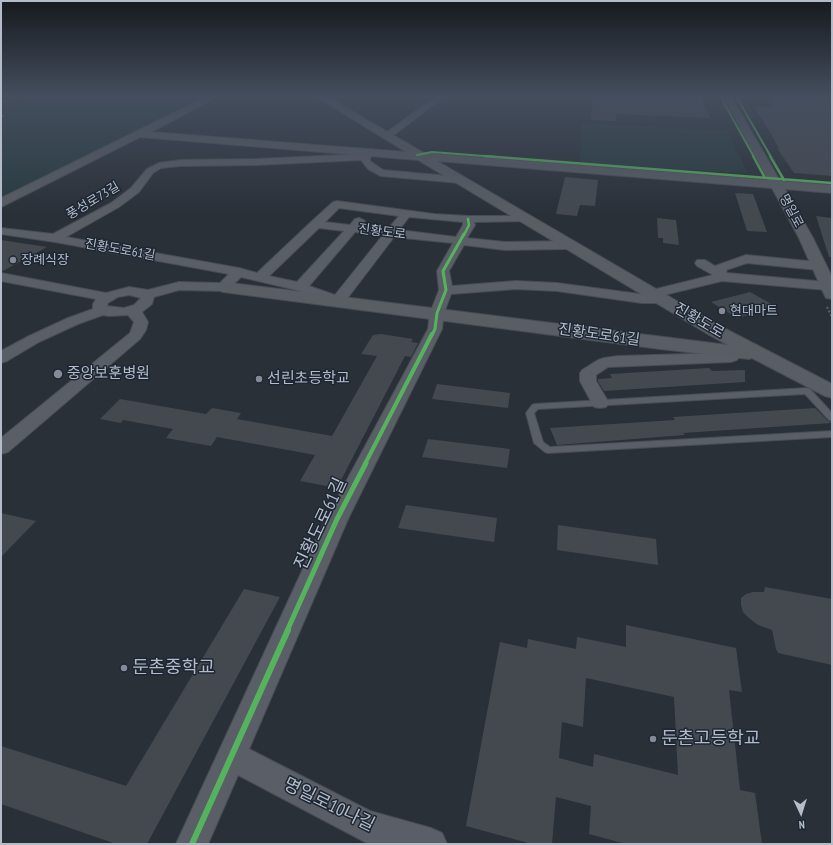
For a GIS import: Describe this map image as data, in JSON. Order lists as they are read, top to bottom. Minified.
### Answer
{"streets":{"main road":["명일로","진황도로","진황도로61길"],"street":["풍성로73길","명일로10나길"]},"crossings":[["풍성로73길","진황도로"],["풍성로73길","진황도로61길"],["진황도로","진황도로61길"],["진황도로61길","명일로10나길"]],"places":["장례식장","현대마트","중앙보훈병원","선린초등학교","둔촌중학교","둔촌고등학교"],"north":"bottom"}
